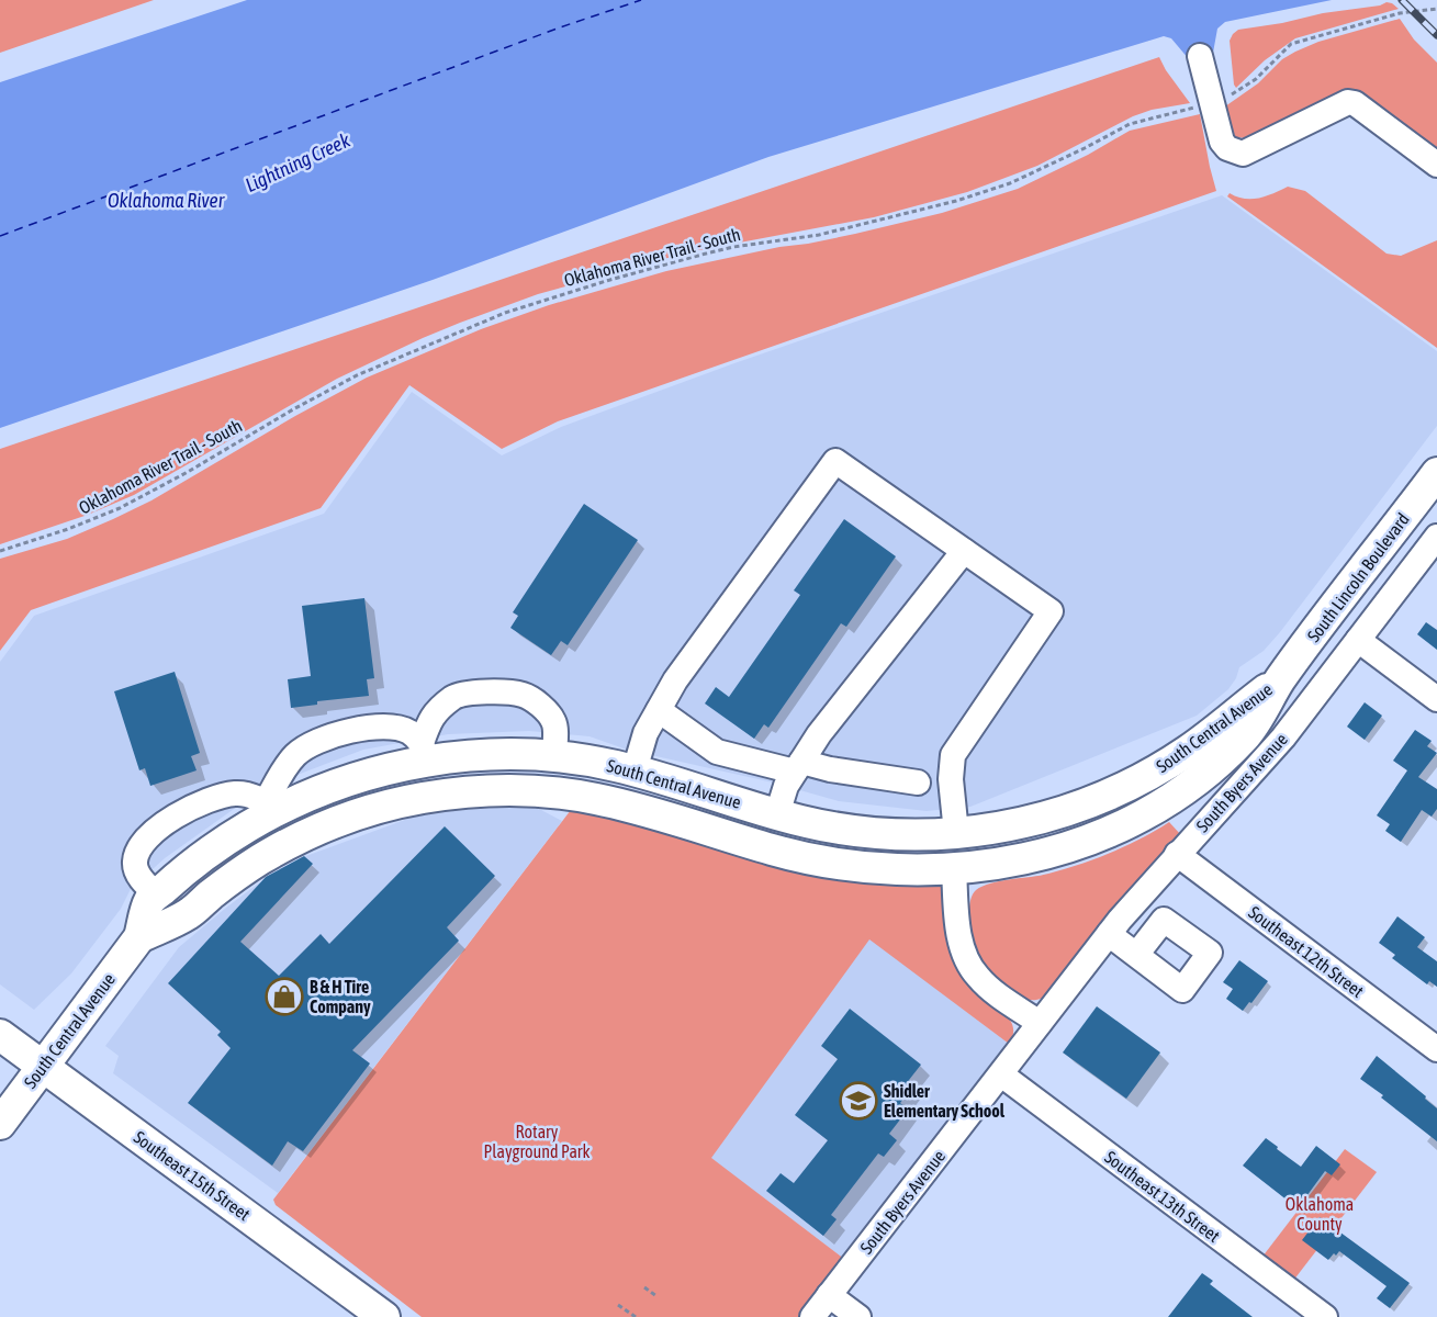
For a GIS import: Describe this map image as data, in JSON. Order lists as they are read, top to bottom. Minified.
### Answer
{"streets":{"main road":["South Lincoln Boulevard","South Central Avenue","Southeast 15th Street"],"street":["South Byers Avenue","Southeast 12th Street","Southeast 13th Street"],"path":["Oklahoma River Trail - South"]},"crossings":[["South Lincoln Boulevard","South Central Avenue"],["South Central Avenue","Southeast 15th Street"],["South Byers Avenue","Southeast 12th Street"],["South Byers Avenue","Southeast 13th Street"]],"water":["Lightning Creek","Oklahoma River"],"parks":["Rotary Playground Park","Oklahoma County"],"places":{"shop":["B & H Tire Company"],"school or university":["Shidler Elementary School"]}}
